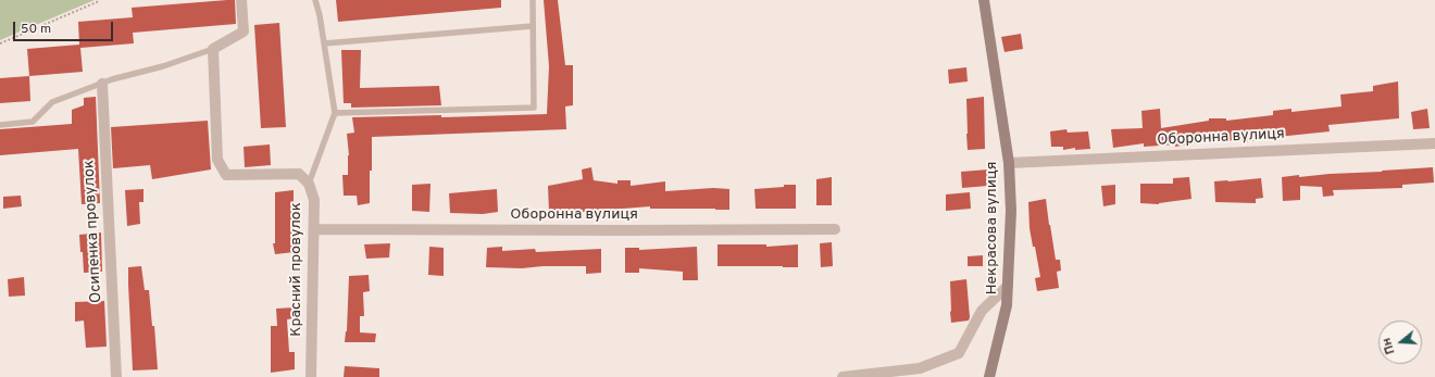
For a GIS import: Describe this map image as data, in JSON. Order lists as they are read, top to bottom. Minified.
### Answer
{"streets":{"street":["Оборонна вулиця","Некрасова вулиця","Осипенка провулок","Красний провулок"]},"crossings":[["Оборонна вулиця","Некрасова вулиця"],["Оборонна вулиця","Красний провулок"]],"scale_bar":"50 m","north":"left"}
